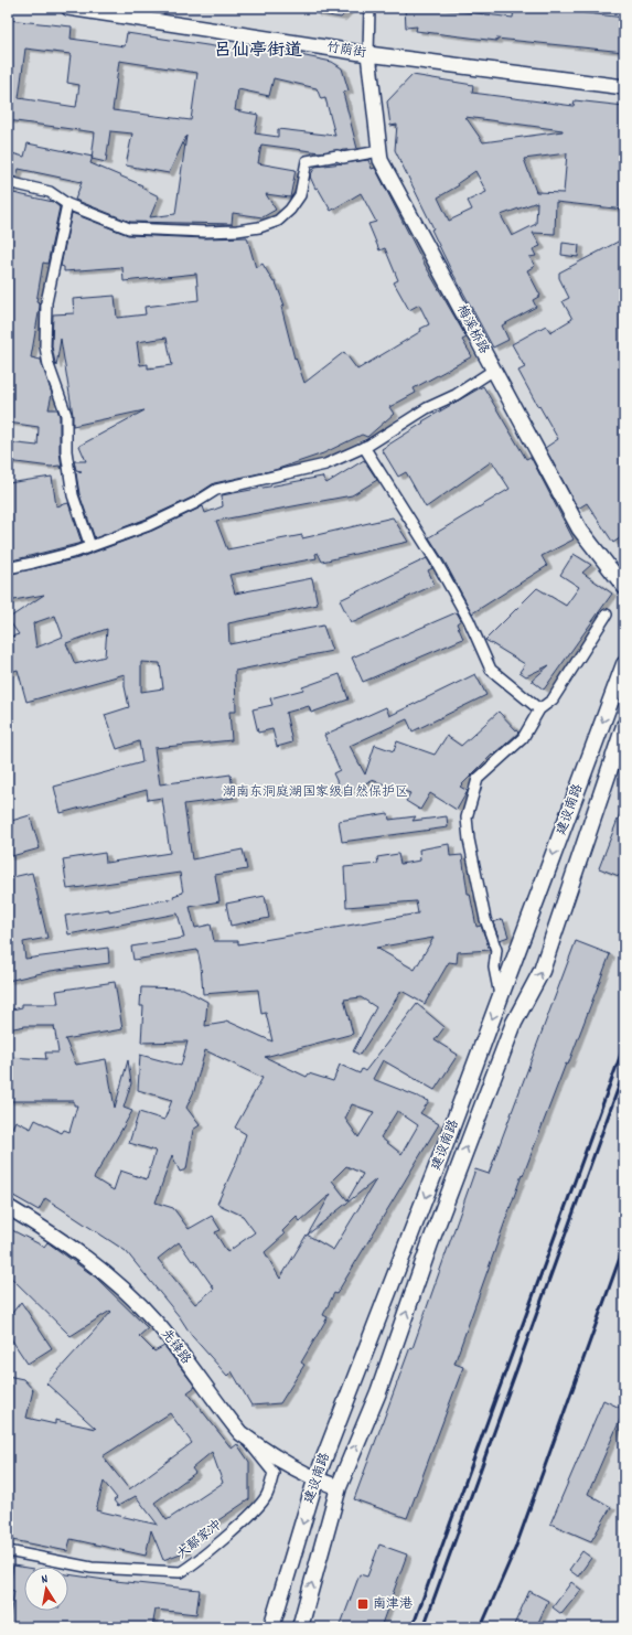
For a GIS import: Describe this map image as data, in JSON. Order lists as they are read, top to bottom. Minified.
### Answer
{"streets":{"main road":["竹荫街","梅溪桥路","建设南路","先锋路"],"street":["大鄢家冲"]},"crossings":[["竹荫街","梅溪桥路"],["建设南路","先锋路"],["先锋路","大鄢家冲"]],"districts":["吕仙亭街道"],"parks":["湖南东洞庭湖国家级自然保护区"],"places":{"transit":["南津港"]},"north":"top"}
